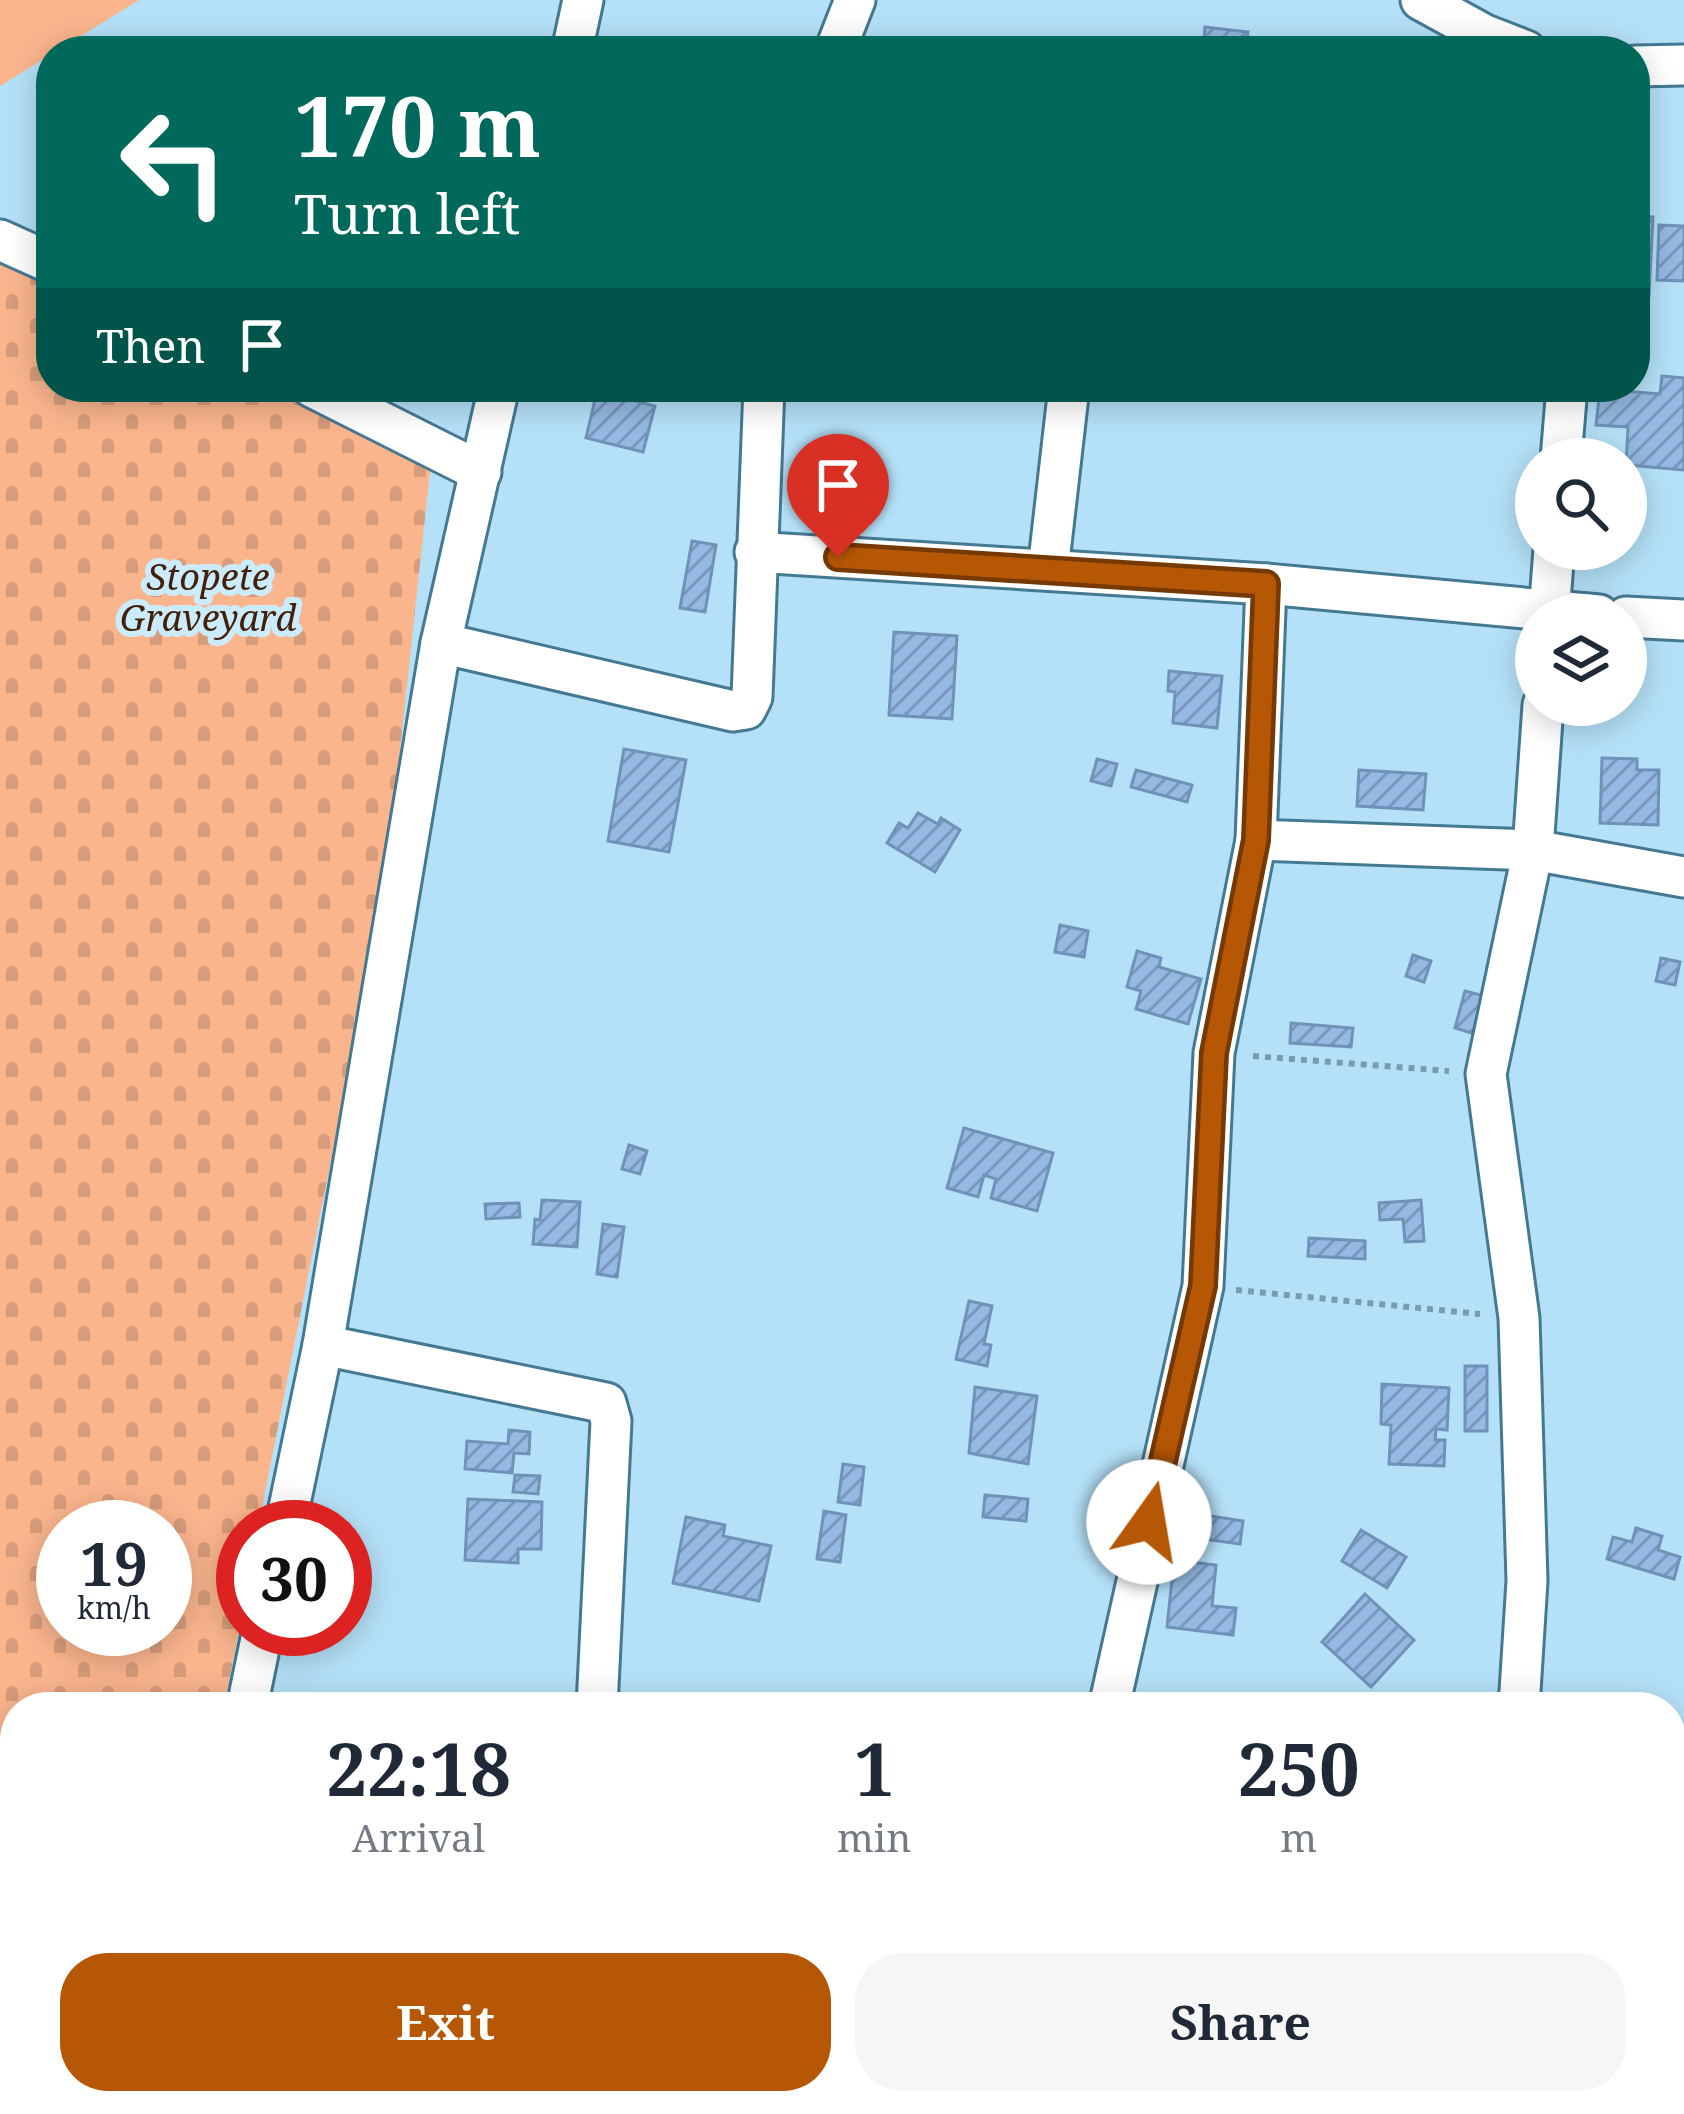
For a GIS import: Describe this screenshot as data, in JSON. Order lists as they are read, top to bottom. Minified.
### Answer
{"parks":["Stopete Graveyard"],"page":{"turn":["170 m","Turn left"],"then":"Then","speed":"19 km/h","limit":"30","eta":["22:18","Arrival","1","min","250","m"],"buttons":["Exit","Share"]}}
